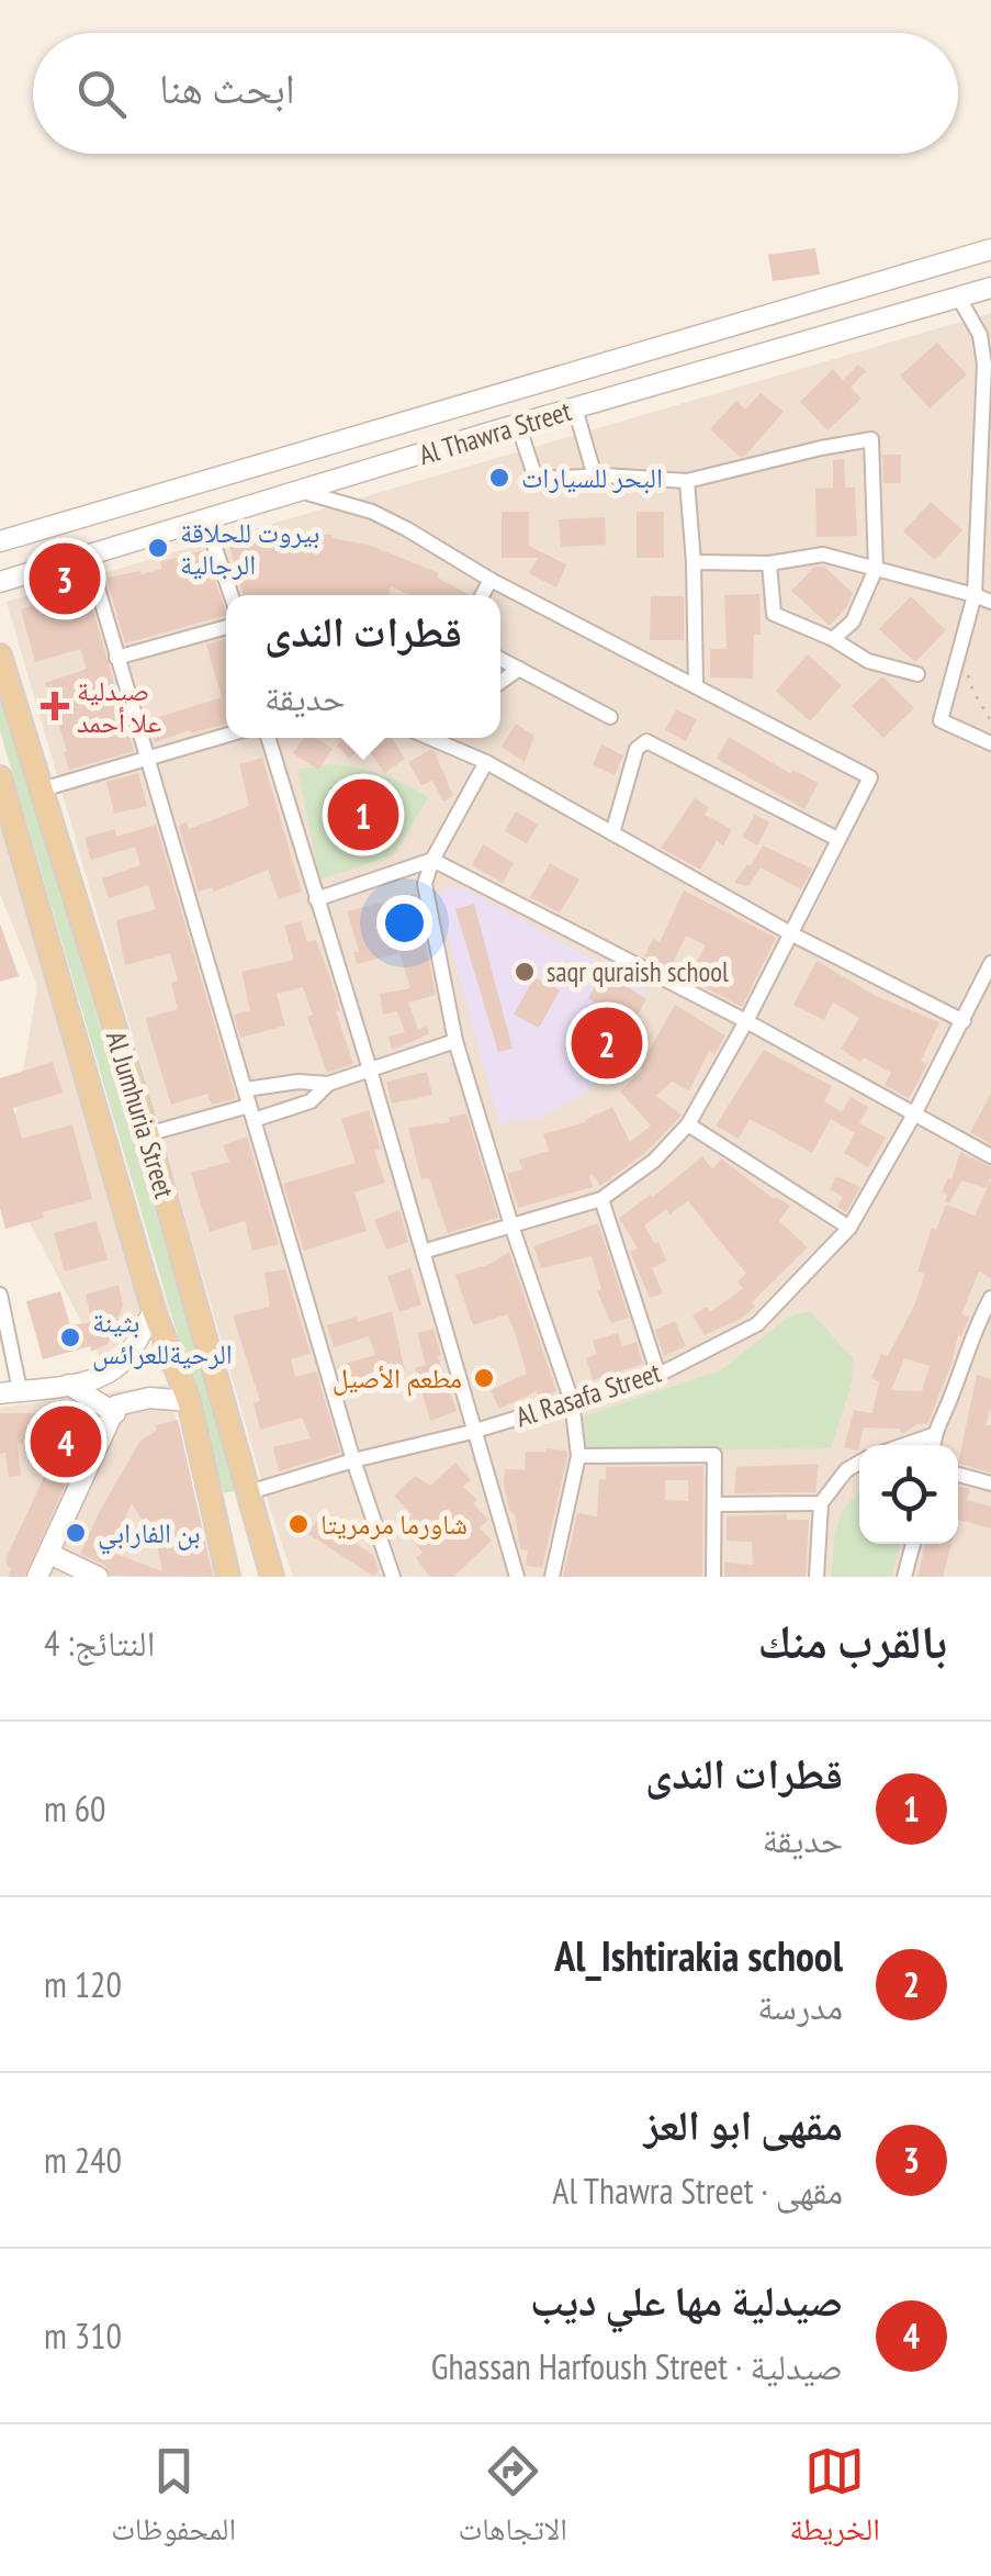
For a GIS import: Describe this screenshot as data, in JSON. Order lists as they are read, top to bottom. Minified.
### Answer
{"streets":{"main road":["Al Thawra Street","Al Jumhuria Street"],"street":["Al Rasafa Street"]},"crossings":[["Al Jumhuria Street","Al Rasafa Street"]],"places":{"other":["البحر للسيارات","بيروت للحلاقة الرجالية","saqr quraish school","بثينة الرحيةللعرائس","مطعم الأصيل","شاورما مرمريتا","بن الفارابي"],"health":["صيدلية علا أحمد"]},"page":{"search":"ابحث هنا","pins":["3","1","2","4"],"popup":["قطرات الندى","حديقة"],"heading":["بالقرب منك","النتائج: 4"],"list":[{"mark":"1","name":"قطرات الندى","note":"حديقة","value":"60 m"},{"mark":"2","name":"Al_Ishtirakia school","note":"مدرسة","value":"120 m"},{"mark":"3","name":"مقهى ابو العز","note":"مقهى · Al Thawra Street","value":"240 m"},{"mark":"4","name":"صيدلية مها علي ديب","note":"صيدلية · Ghassan Harfoush Street","value":"310 m"}],"nav":["الخريطة","الاتجاهات","المحفوظات"]}}
